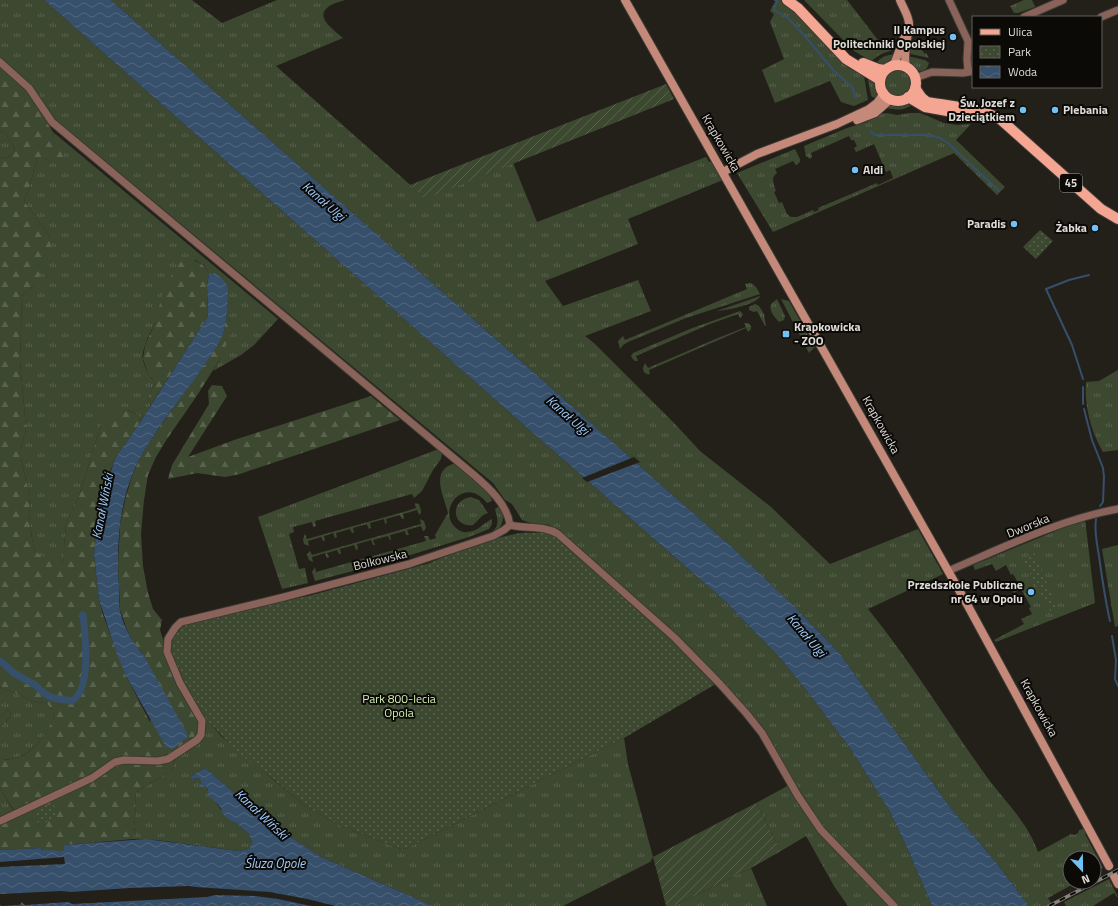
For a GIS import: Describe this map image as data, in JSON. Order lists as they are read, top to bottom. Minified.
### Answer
{"streets":{"main road":["45"],"street":["Krapkowicka","Dworska","Bolkowska"]},"crossings":[["Krapkowicka","Dworska"]],"water":["Kanał Ulgi","Kanał Wiński","Śluza Opole"],"parks":["Park 800-lecia Opola"],"places":{"other":["II Kampus Politechniki Opolskiej","Św. Jozef z Dzieciątkiem","Plebania","Aldi","Paradis","Żabka","Przedszkole Publiczne nr 64 w Opolu"],"transit":["Krapkowicka - ZOO"]},"legend":["Ulica","Park","Woda"],"north":"bottom"}
